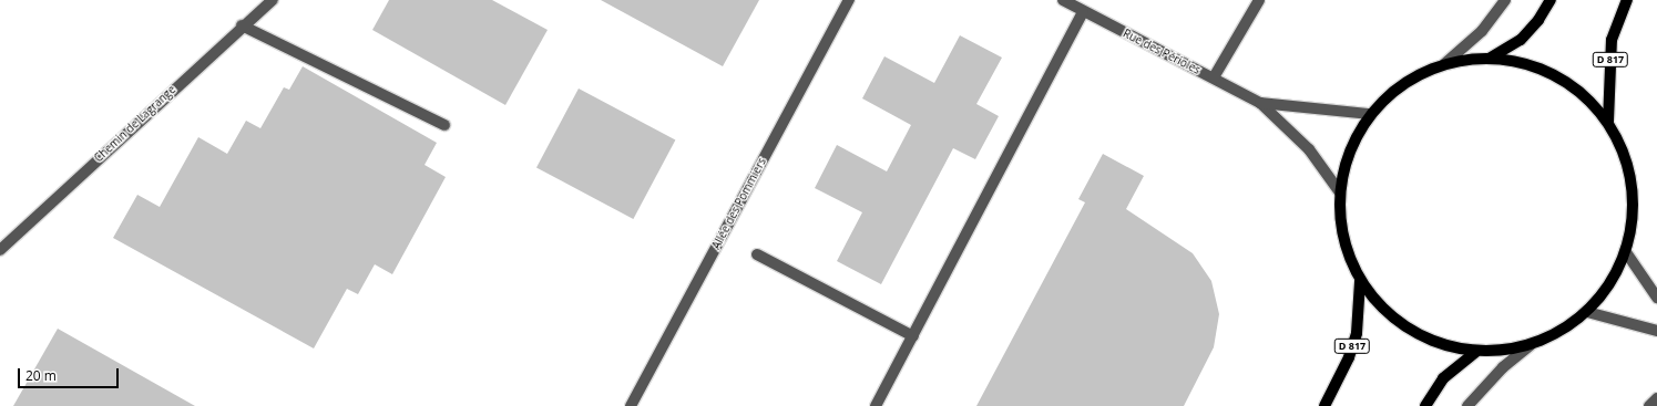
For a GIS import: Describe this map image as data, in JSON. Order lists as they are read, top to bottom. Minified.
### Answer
{"streets":{"main road":["D 817"],"street":["Rue des Périoles","Chemin de Lagrange","Allée des Pommiers"]},"scale_bar":"20 m"}
